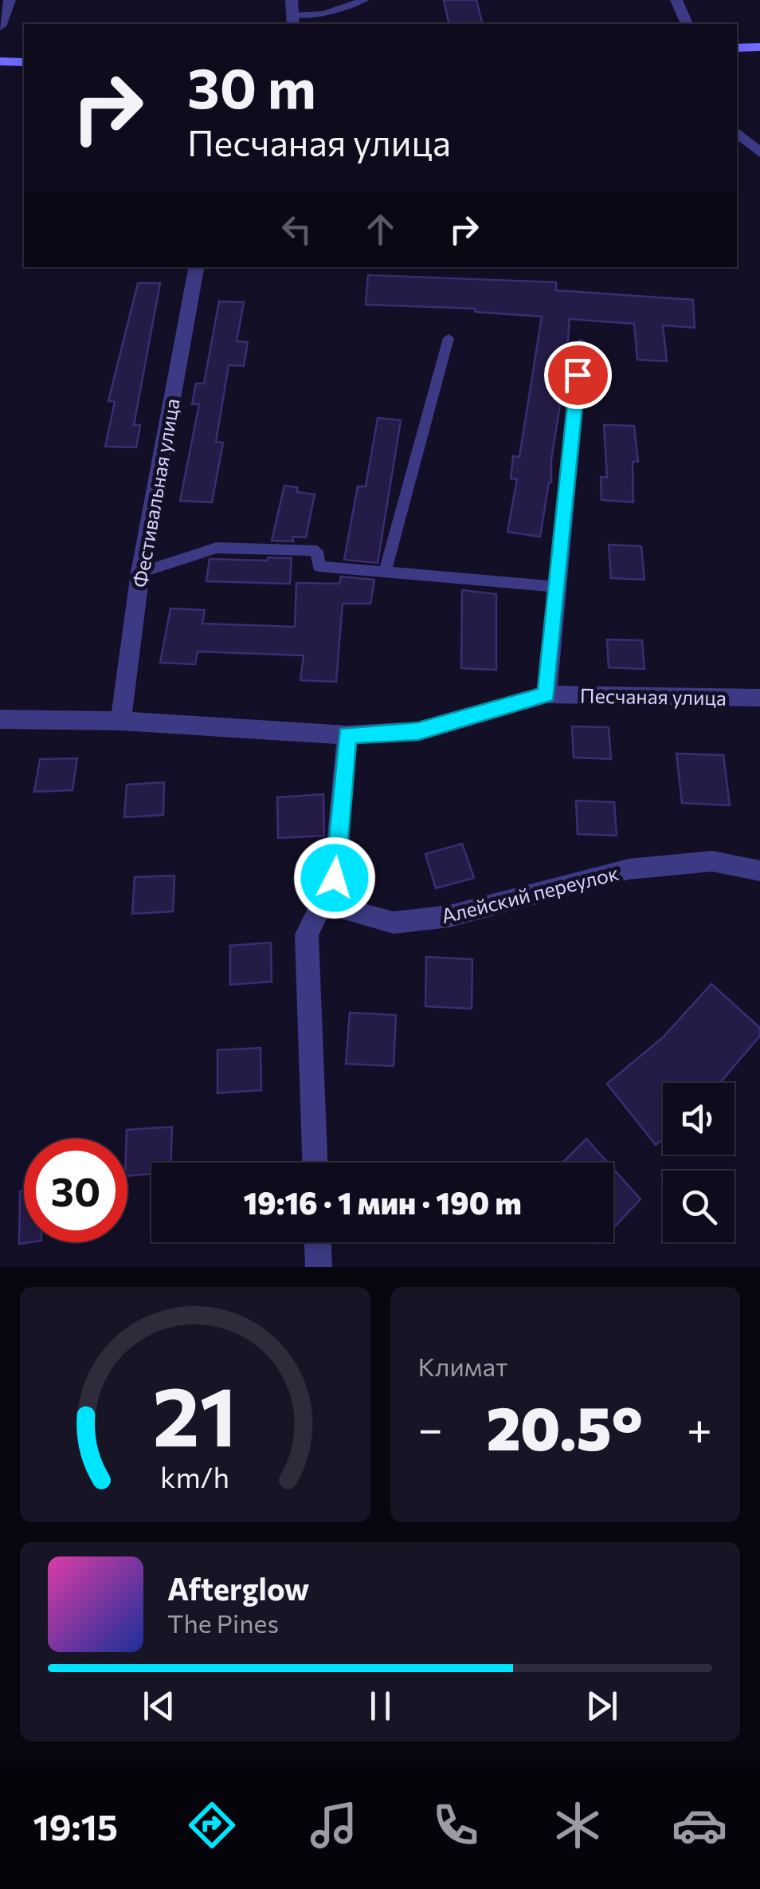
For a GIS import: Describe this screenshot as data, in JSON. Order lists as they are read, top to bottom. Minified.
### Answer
{"streets":{"street":["Фестивальная улица","Песчаная улица","Алейский переулок"]},"page":{"turn":["30 m","Песчаная улица"],"limit":"30","trip":"19:16 · 1 мин · 190 m","tile":"Климат","heat":["−","20.5°","+"],"song":["Afterglow","The Pines"],"tabs":"19:15","gauge":["21","km/h"]}}
